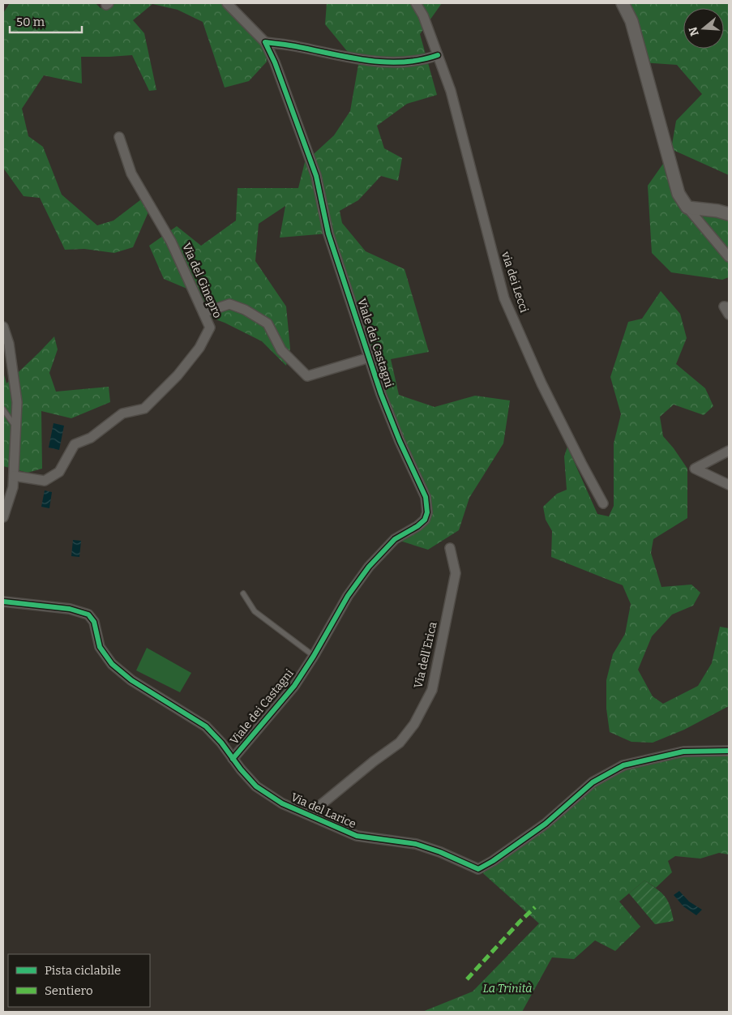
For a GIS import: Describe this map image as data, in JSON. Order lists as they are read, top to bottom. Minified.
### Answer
{"streets":{"street":["Via del Ginepro","via dei Lecci","Viale dei Castagni","Via dell'Erica","Via del Larice"]},"crossings":[["Viale dei Castagni","Via del Larice"],["Via dell'Erica","Via del Larice"]],"parks":["La Trinità"],"legend":["Pista ciclabile","Sentiero"],"scale_bar":"50 m","north":"left"}
